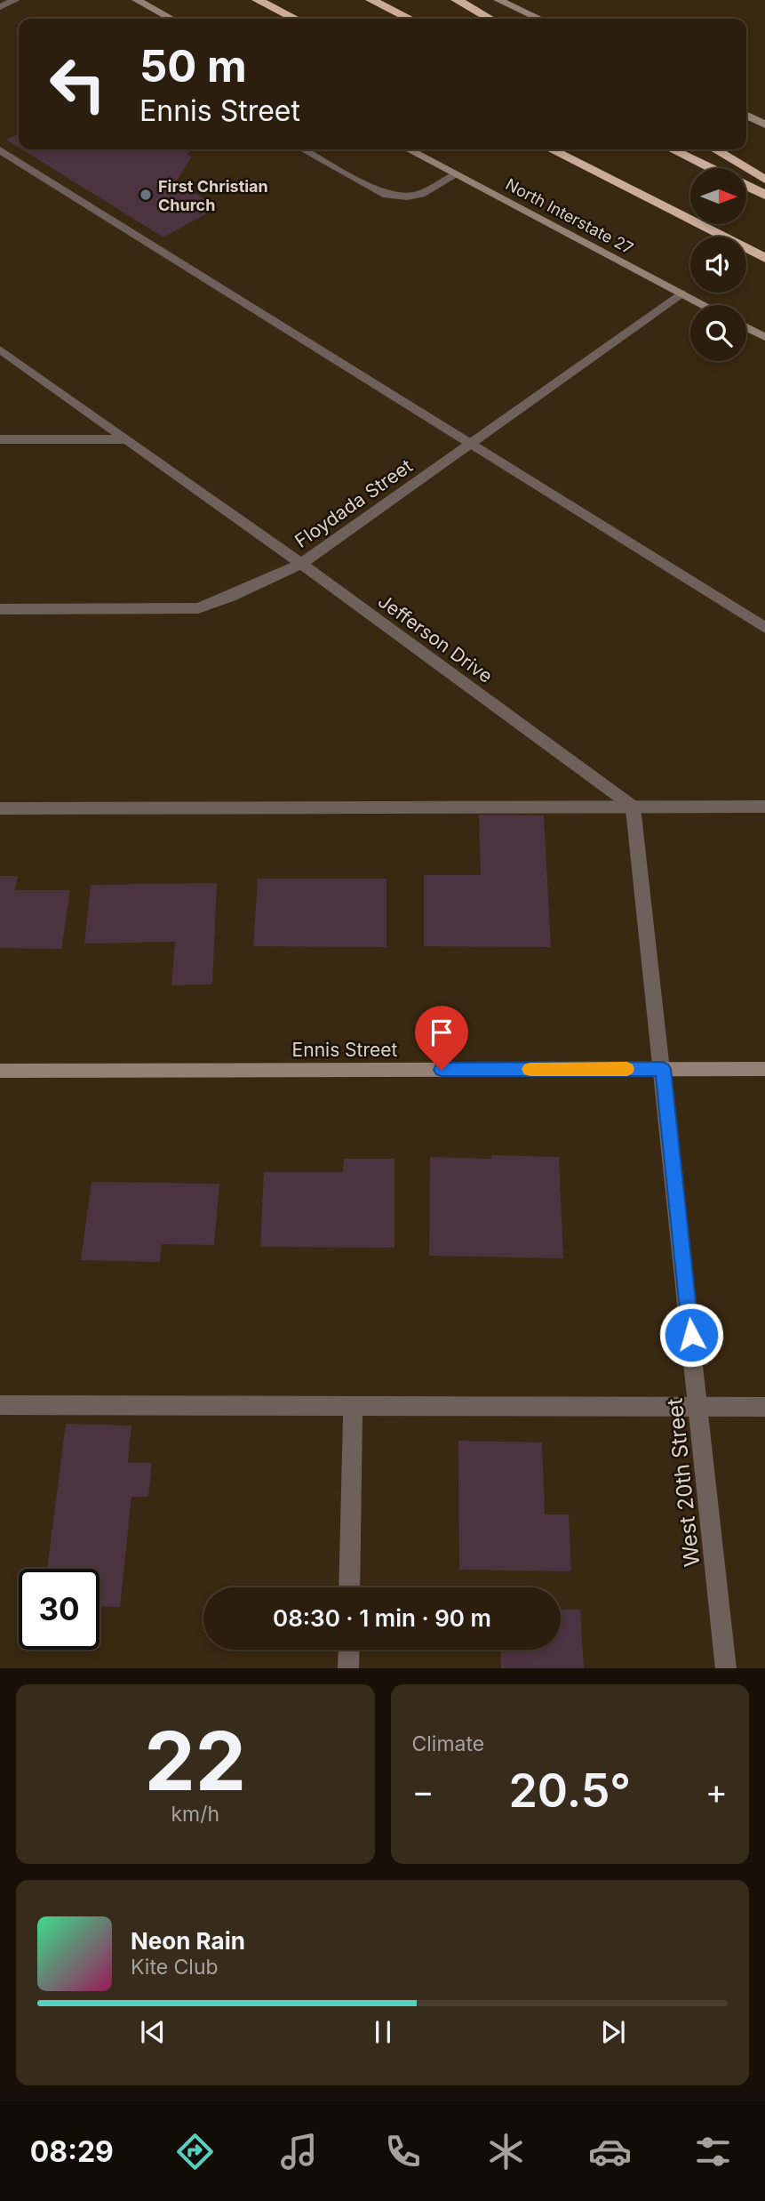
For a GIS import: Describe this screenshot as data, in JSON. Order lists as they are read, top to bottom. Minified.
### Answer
{"streets":{"main road":["North Interstate 27","Ennis Street"],"street":["Floydada Street","Jefferson Drive","West 20th Street"]},"crossings":[["North Interstate 27","Floydada Street"],["Floydada Street","Jefferson Drive"],["Ennis Street","West 20th Street"]],"places":["First Christian Church"],"north":"right","page":{"turn":["50 m","Ennis Street"],"limit":"30","trip":"08:30 · 1 min · 90 m","tile":[["22","km/h"],"Climate"],"heat":["−","20.5°","+"],"song":["Neon Rain","Kite Club"],"tabs":"08:29"}}
